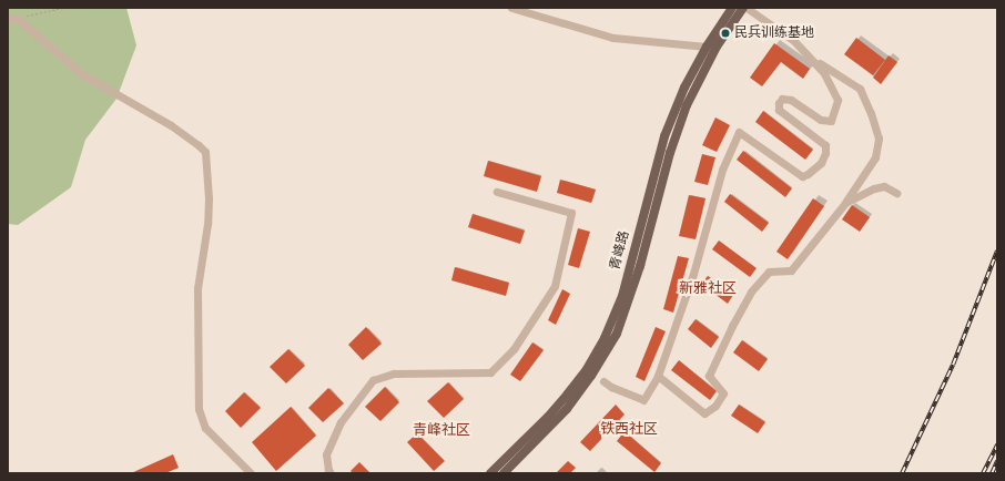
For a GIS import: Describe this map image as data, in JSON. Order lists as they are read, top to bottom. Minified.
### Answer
{"streets":{"main road":["青峰路"]},"districts":["新雅社区","铁西社区","青峰社区"],"places":["民兵训练基地"]}
